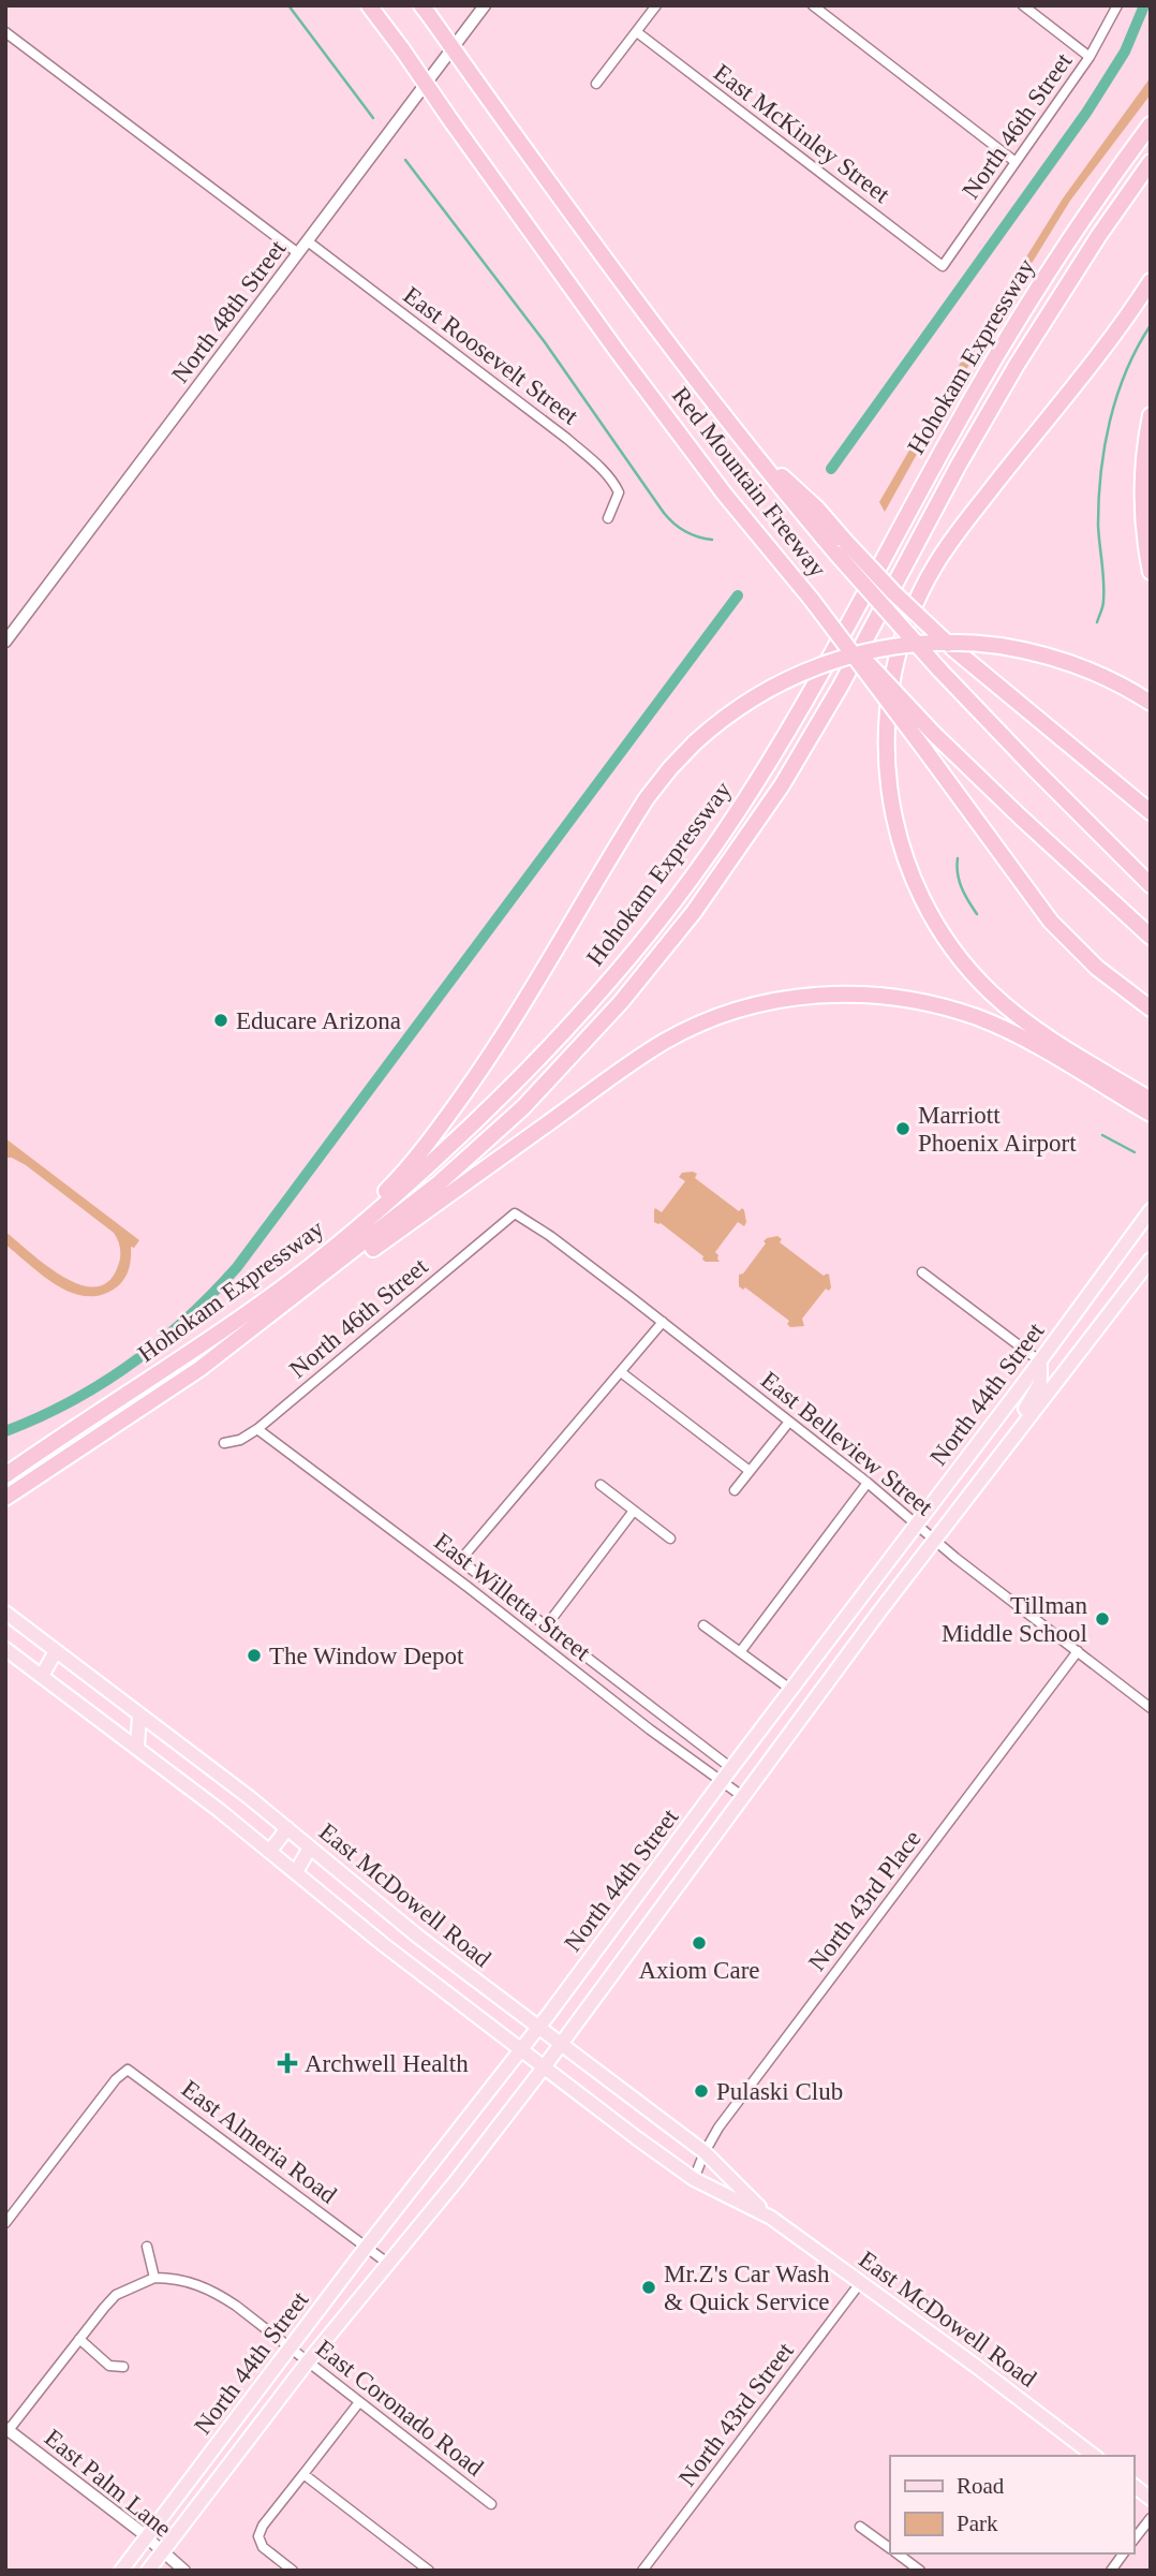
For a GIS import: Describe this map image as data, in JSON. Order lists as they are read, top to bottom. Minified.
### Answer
{"streets":{"highway":["Hohokam Expressway","Red Mountain Freeway"],"main road":["North 44th Street","East McDowell Road"],"street":["North 46th Street","East McKinley Street","North 48th Street","East Roosevelt Street","East Belleview Street","East Willetta Street","North 43rd Place","East Almeria Road","East Coronado Road","North 43rd Street","East Palm Lane"]},"crossings":[["North 46th Street","East McKinley Street"],["North 46th Street","East Belleview Street"],["North 46th Street","East Willetta Street"],["North 48th Street","East Roosevelt Street"],["North 44th Street","East Belleview Street"],["North 44th Street","East Willetta Street"],["North 44th Street","East McDowell Road"],["North 44th Street","East Almeria Road"],["North 44th Street","East Coronado Road"],["North 44th Street","East Palm Lane"],["East Belleview Street","North 43rd Place"],["East McDowell Road","North 43rd Place"],["East McDowell Road","North 43rd Street"]],"places":{"other":["Educare Arizona","Marriott Phoenix Airport","Tillman Middle School","The Window Depot","Axiom Care","Pulaski Club","Mr.Z's Car Wash & Quick Service"],"health":["Archwell Health"]},"legend":["Road","Park"]}
